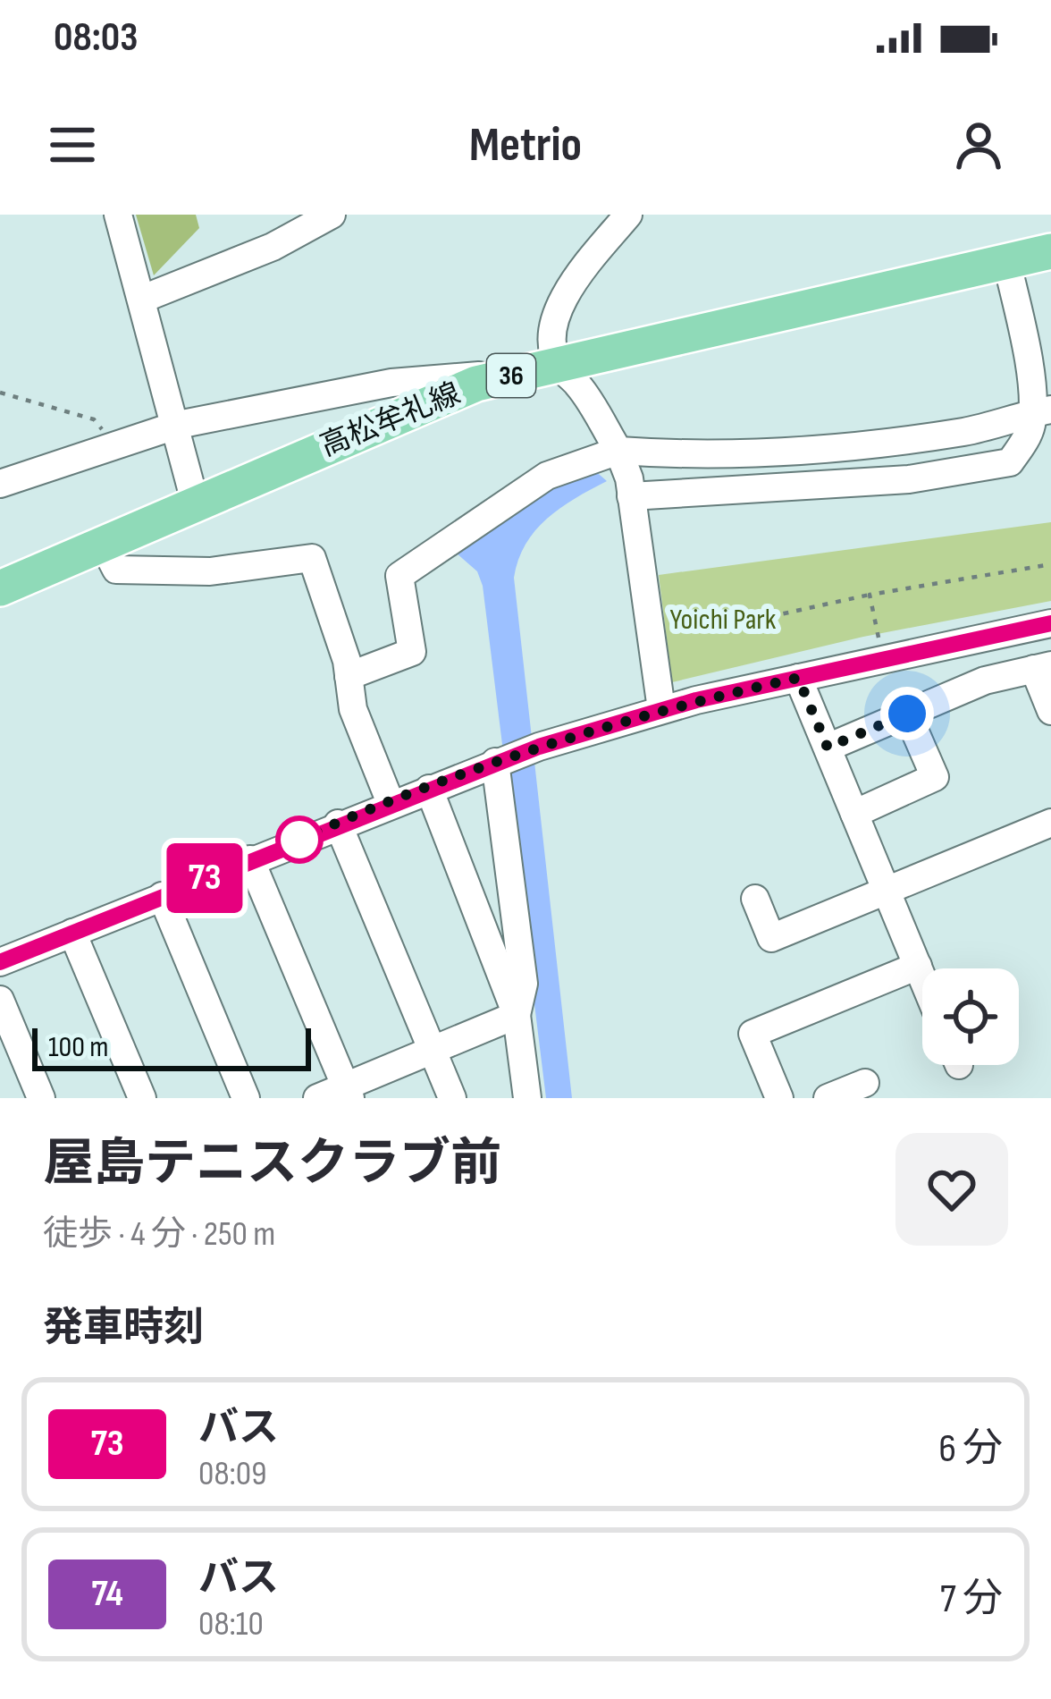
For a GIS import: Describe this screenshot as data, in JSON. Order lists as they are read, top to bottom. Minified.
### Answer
{"streets":{"main road":["36","高松牟礼線"]},"parks":["Yoichi Park"],"lines":["bus line 73"],"scale_bar":"100 m","page":{"status":"08:03","header":"Metrio","on_map":"73","scale":"100 m","heading":[["屋島テニスクラブ前","徒歩 · 4 分 · 250 m"],"発車時刻"],"list":[{"mark":"73","name":"バス","note":"08:09","value":"6 分"},{"mark":"74","name":"バス","note":"08:10","value":"7 分"}]}}
